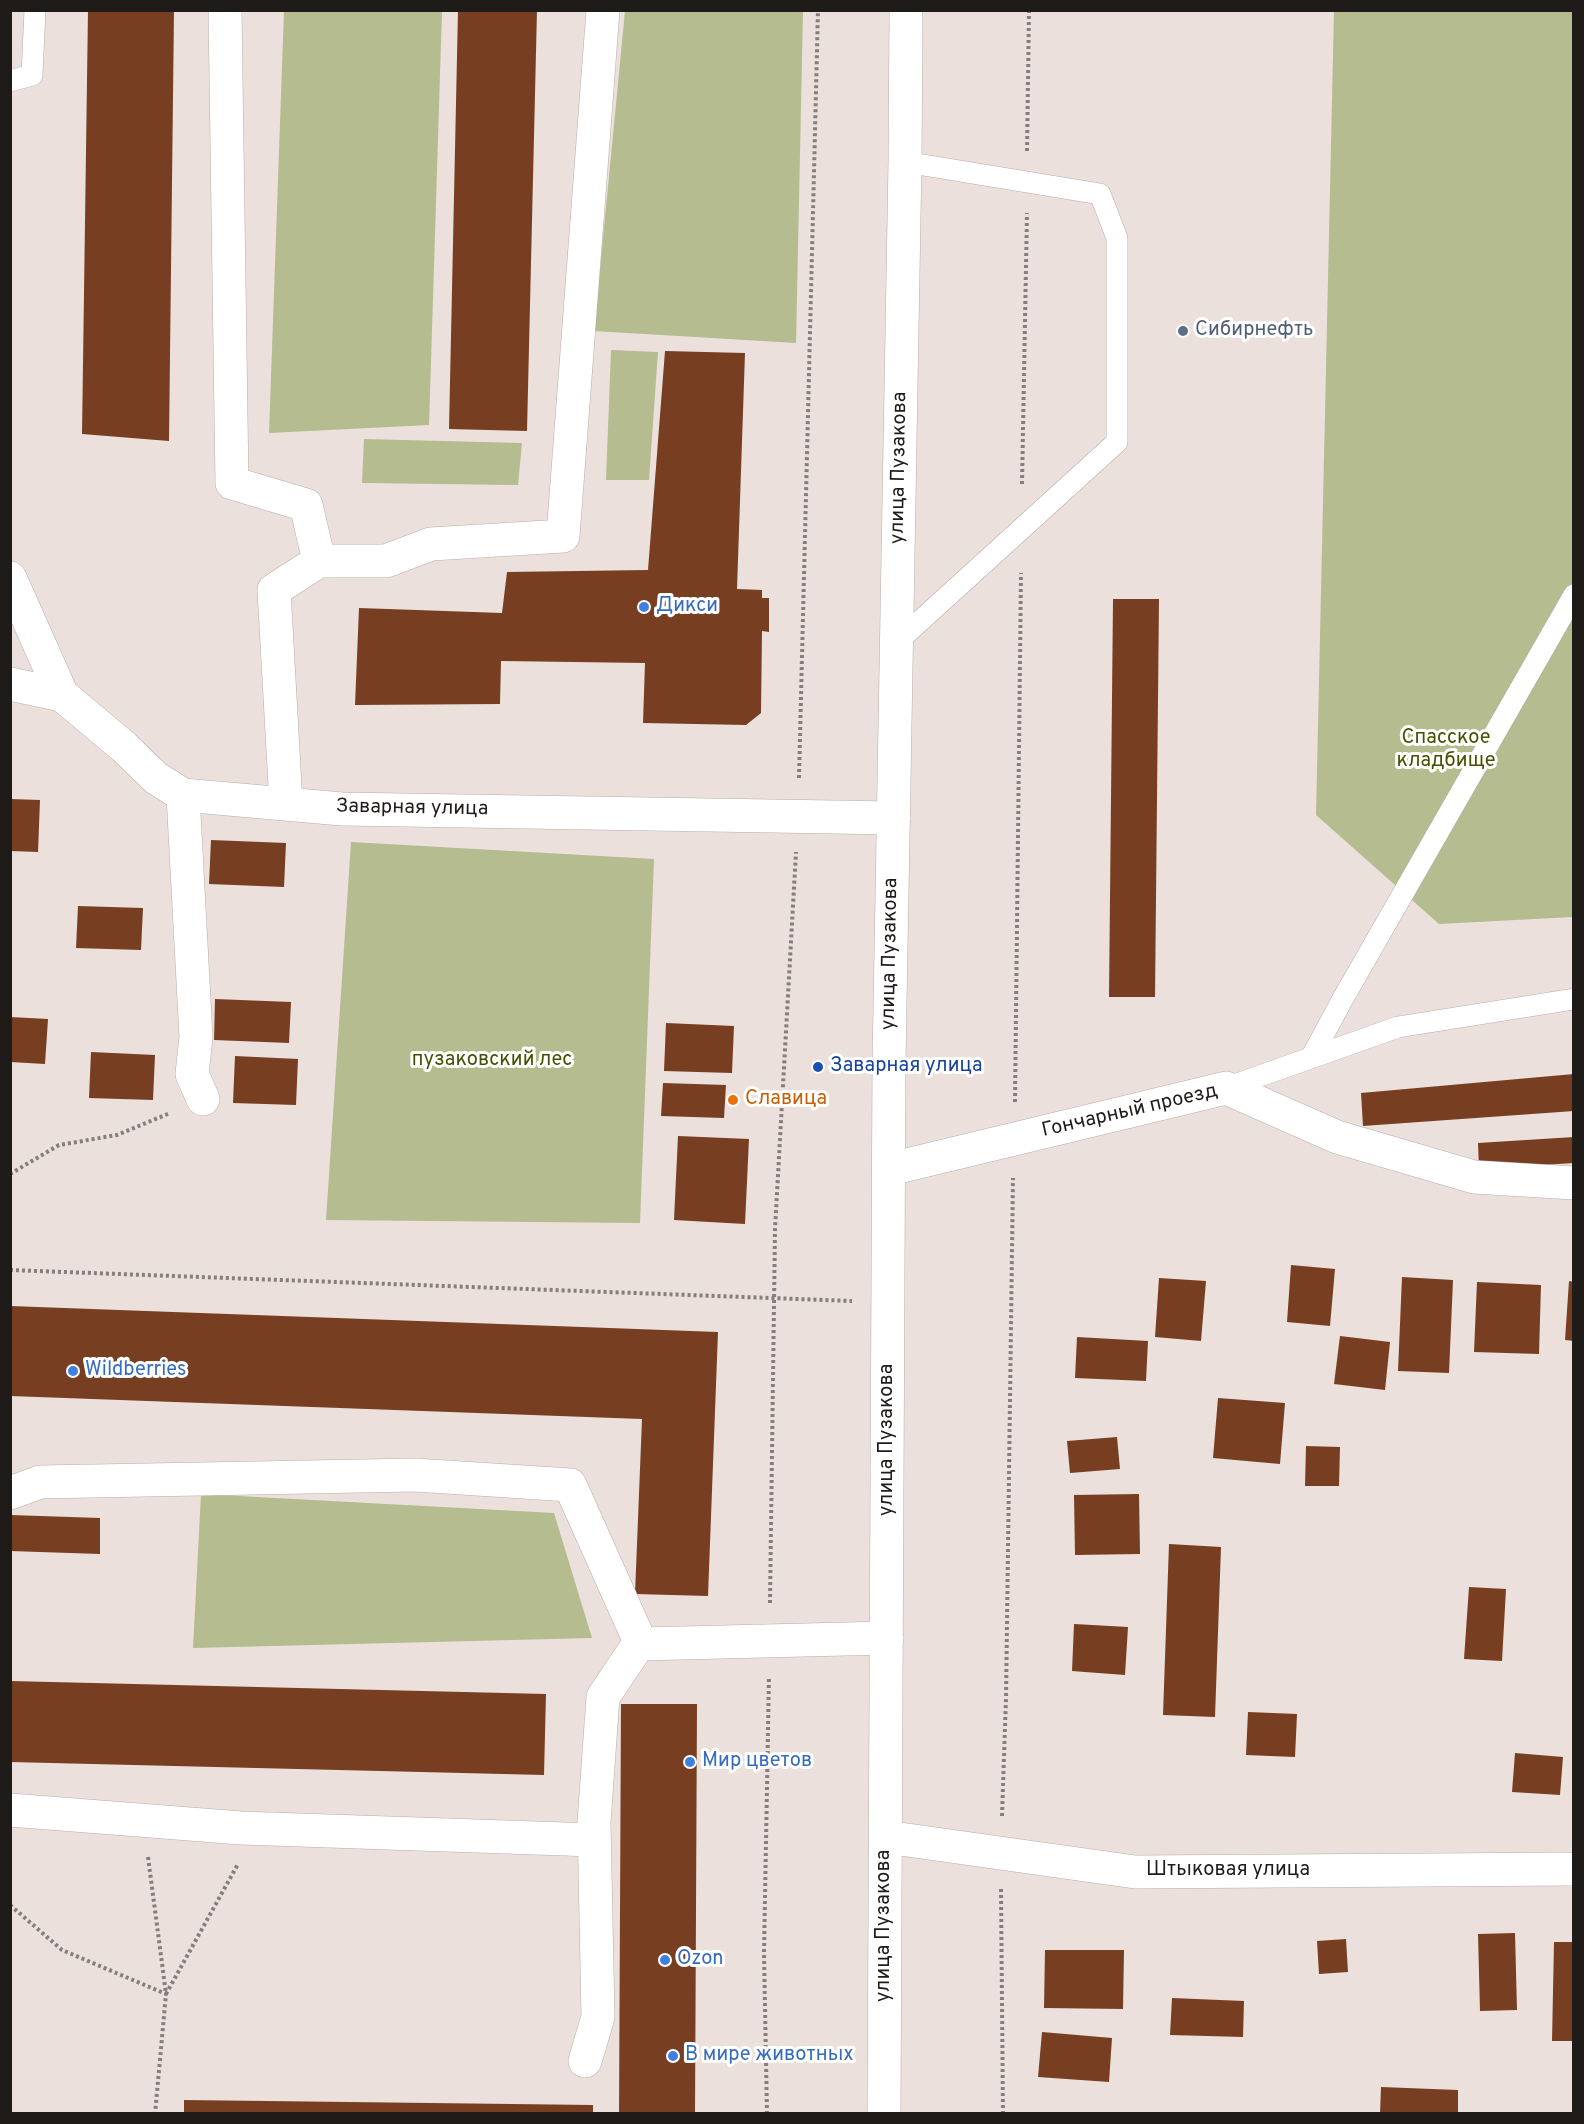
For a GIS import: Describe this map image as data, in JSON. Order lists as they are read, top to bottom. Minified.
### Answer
{"streets":{"street":["улица Пузакова","Заварная улица","Гончарный проезд","Штыковая улица"]},"crossings":[["улица Пузакова","Заварная улица"],["улица Пузакова","Гончарный проезд"],["улица Пузакова","Штыковая улица"]],"parks":["Спасское кладбище","пузаковский лес"],"places":["Сибирнефть","Дикси","Заварная улица","Славица","Wildberries","Мир цветов","Ozon","В мире животных"]}
